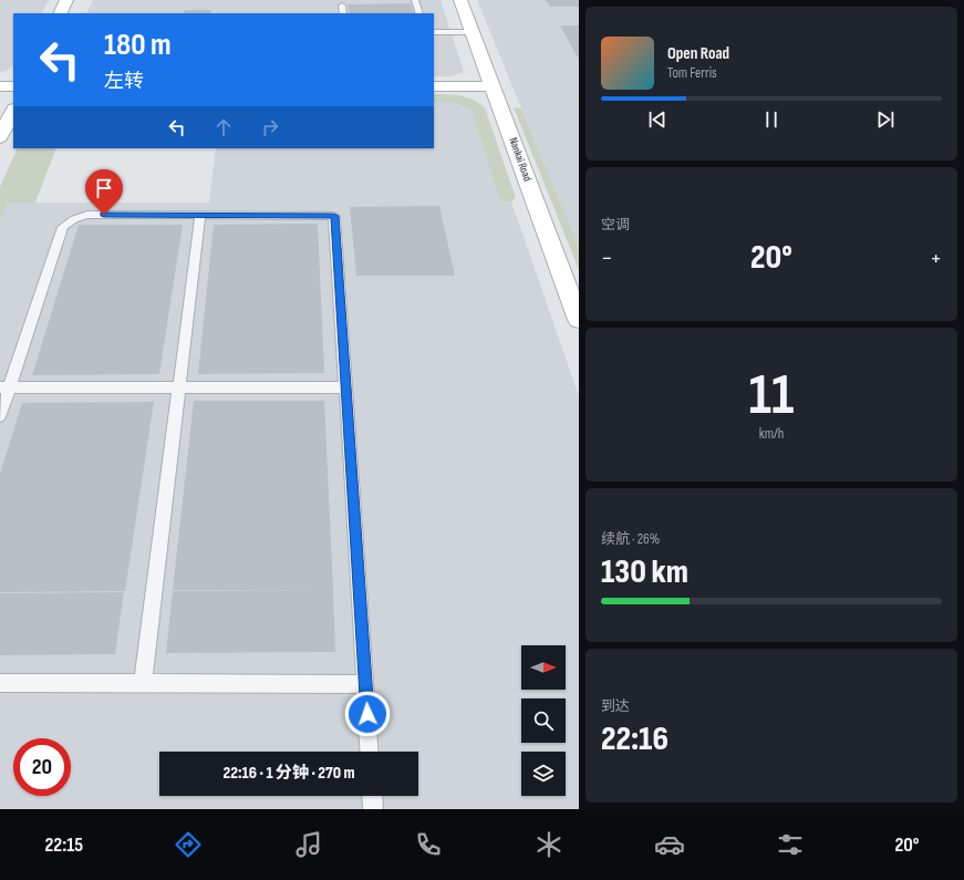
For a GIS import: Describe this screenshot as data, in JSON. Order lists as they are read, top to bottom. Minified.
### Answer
{"streets":{"street":["Nankai Road"]},"north":"right","page":{"turn":["180 m","左转"],"song":["Open Road","Tom Ferris"],"tile":["空调",["11","km/h"],["续航 · 26%","130 km"],["到达","22:16"]],"heat":["−","20°","+"],"limit":"20","trip":"22:16 · 1 分钟 · 270 m","tabs":["22:15","20°"]}}
